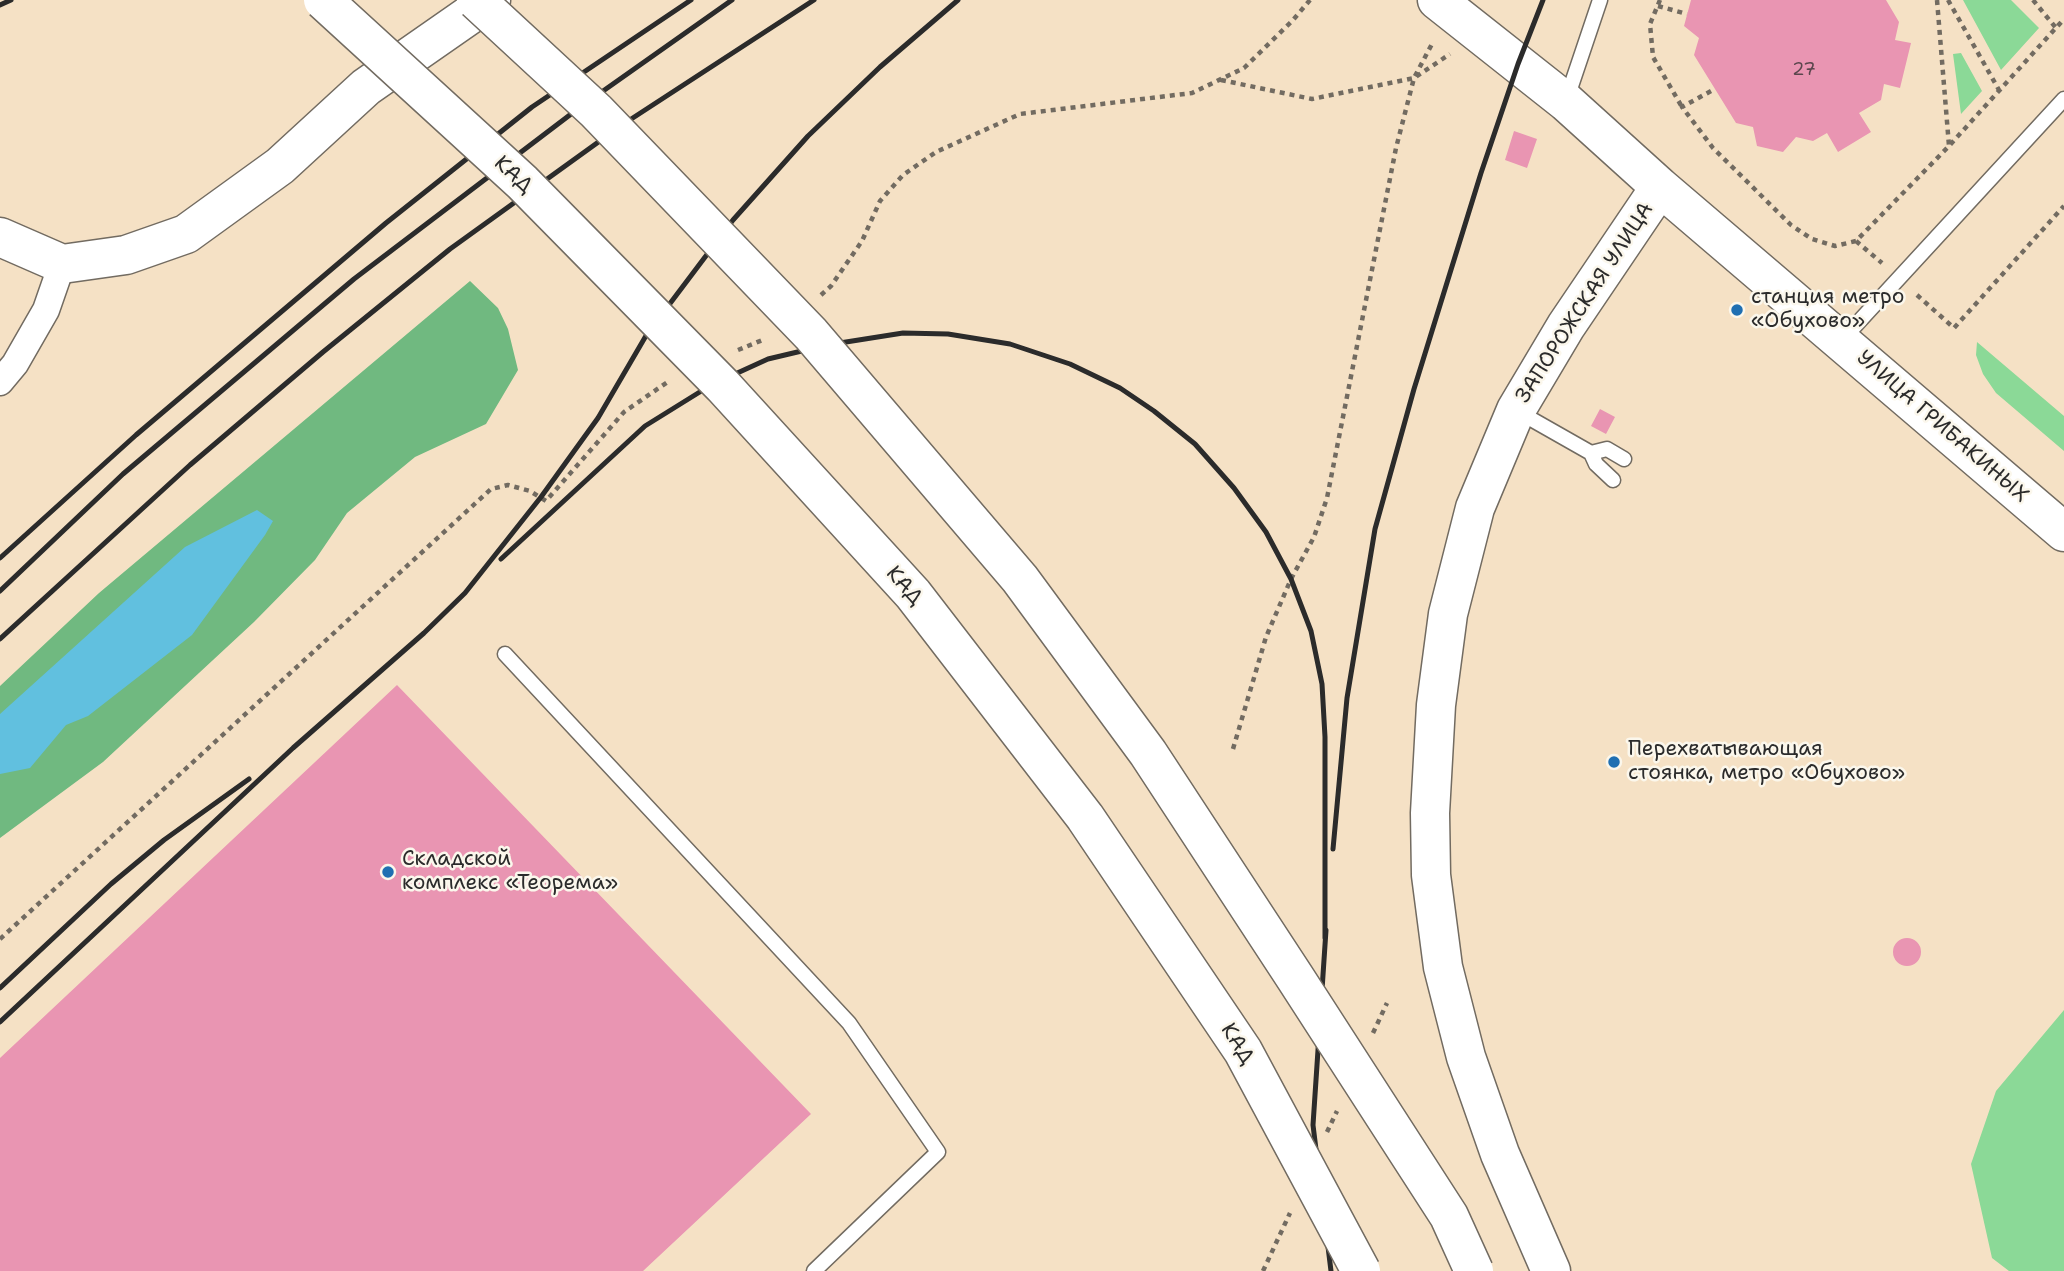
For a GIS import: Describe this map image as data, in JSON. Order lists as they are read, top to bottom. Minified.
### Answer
{"streets":{"main road":["КАД","ЗАПОРОЖСКАЯ УЛИЦА","УЛИЦА ГРИБАКИНЫХ"]},"crossings":[["ЗАПОРОЖСКАЯ УЛИЦА","УЛИЦА ГРИБАКИНЫХ"]],"places":["станция метро «Обухово»","Перехватывающая стоянка, метро «Обухово»","Складской комплекс «Теорема»"],"house_numbers":["27"]}
